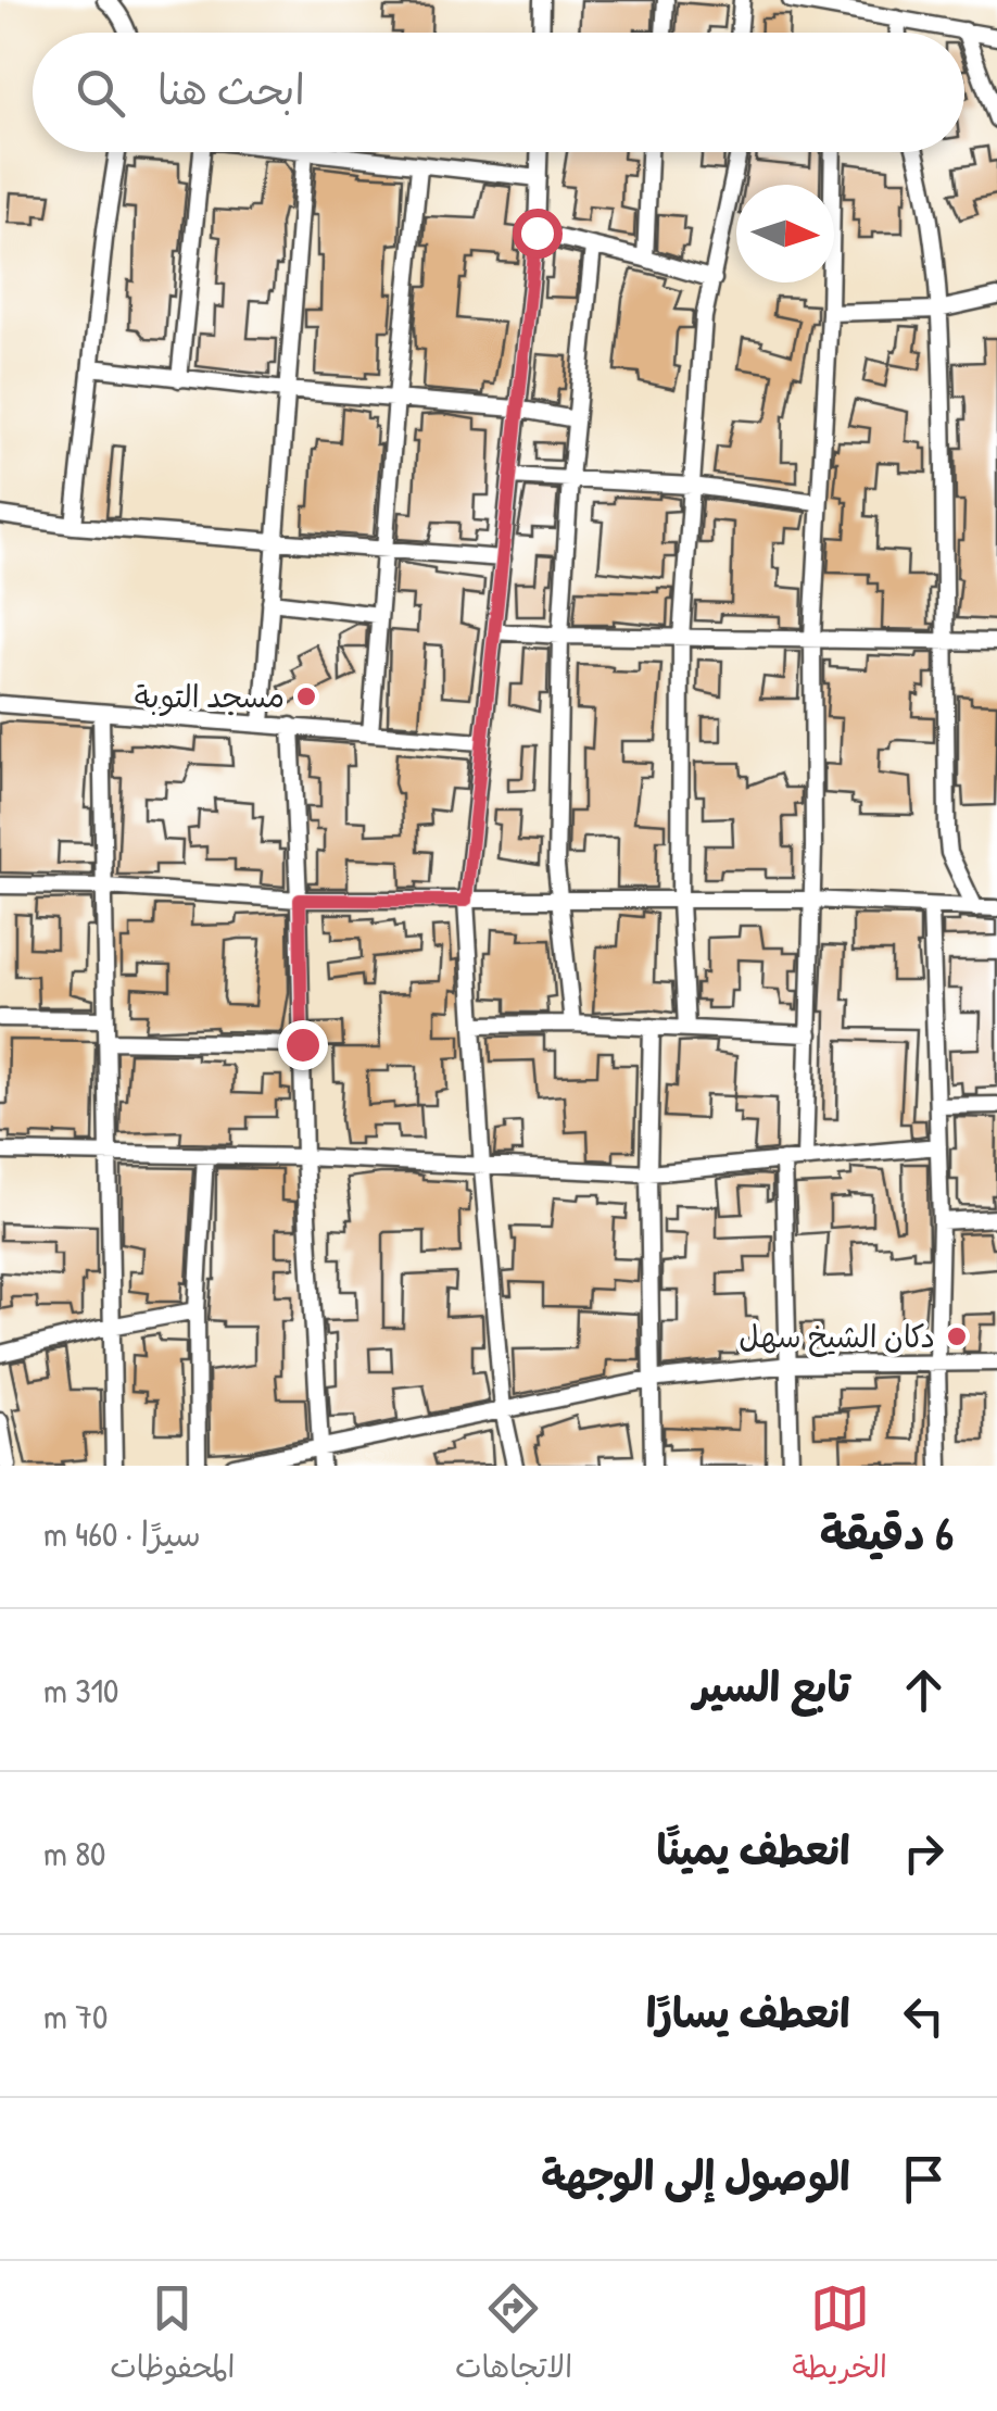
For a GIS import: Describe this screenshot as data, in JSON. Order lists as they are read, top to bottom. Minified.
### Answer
{"places":["مسجد التوبة","دكان الشيخ سهل"],"north":"right","page":{"search":"ابحث هنا","heading":["6 دقيقة","سيرًا · 460 m"],"list":[["تابع السير","310 m"],["انعطف يمينًا","80 m"],["انعطف يسارًا","70 m"],"الوصول إلى الوجهة"],"nav":["الخريطة","الاتجاهات","المحفوظات"]}}
